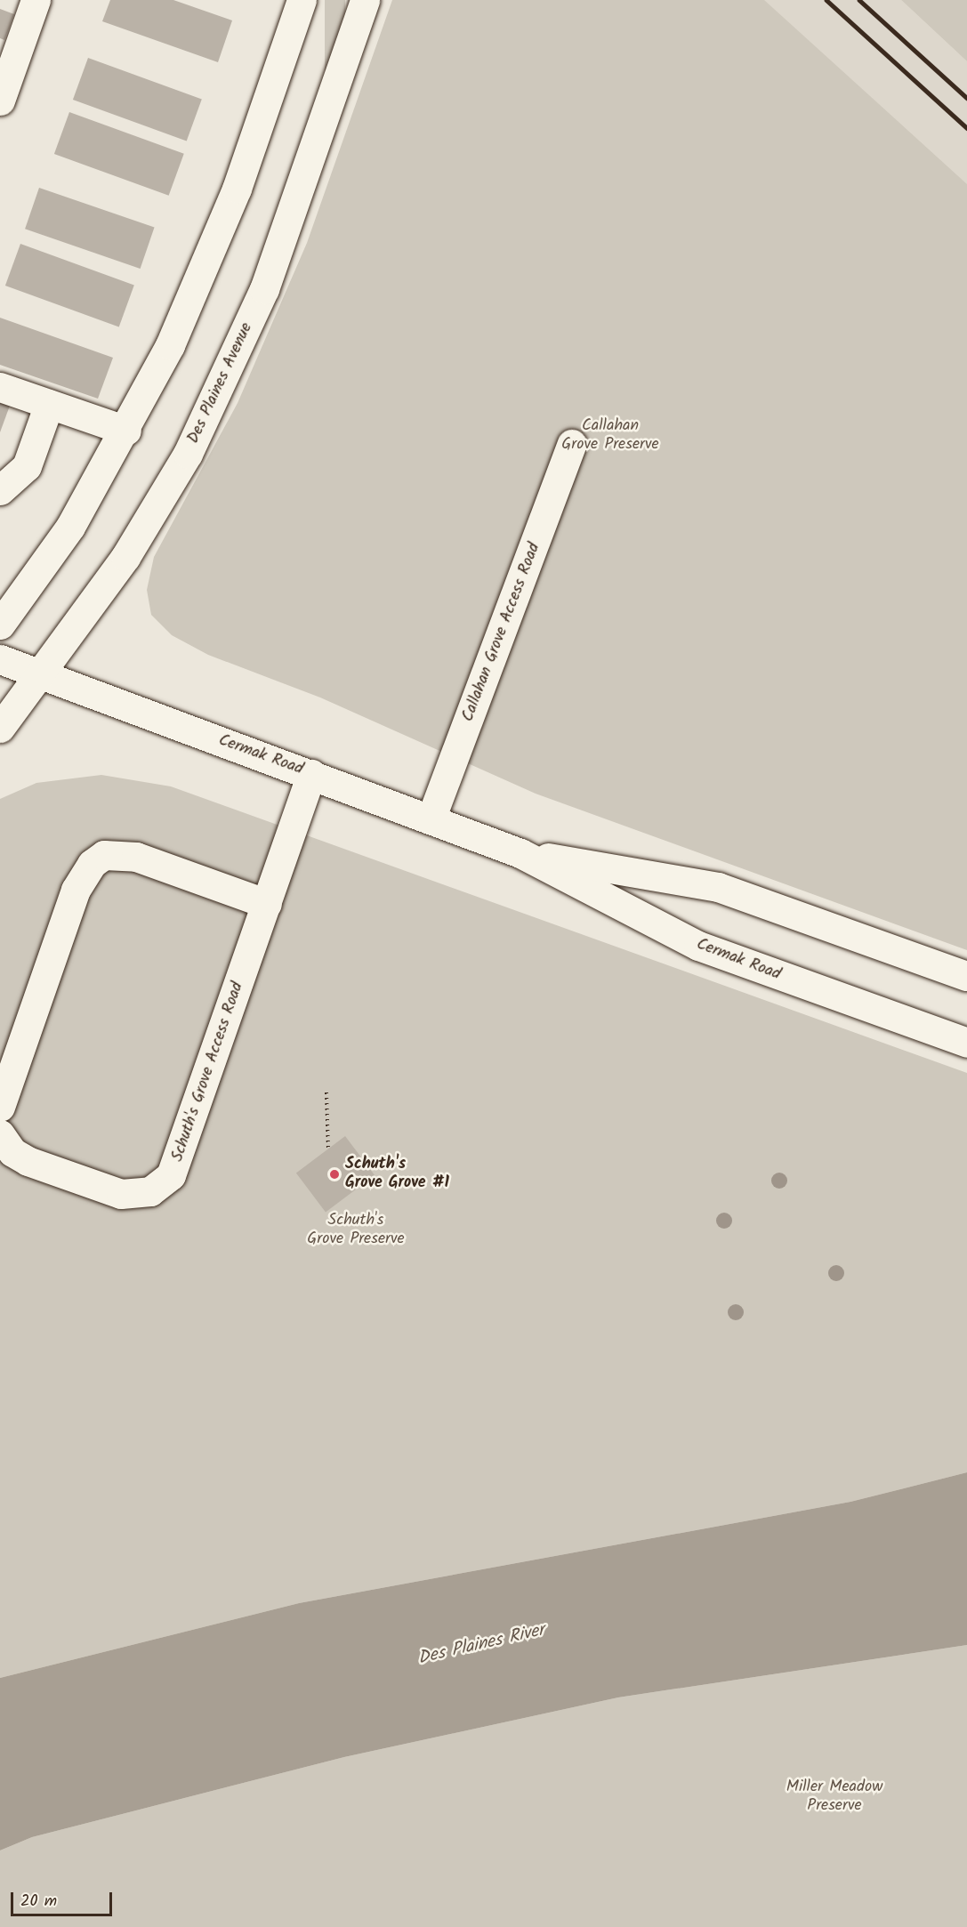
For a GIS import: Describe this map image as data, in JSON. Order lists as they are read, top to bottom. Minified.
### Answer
{"streets":{"main road":["Des Plaines Avenue","Callahan Grove Access Road","Cermak Road","Schuth's Grove Access Road"]},"crossings":[["Des Plaines Avenue","Cermak Road"],["Callahan Grove Access Road","Cermak Road"],["Cermak Road","Schuth's Grove Access Road"]],"water":["Des Plaines River"],"parks":["Callahan Grove Preserve","Schuth's Grove Preserve","Miller Meadow Preserve"],"places":["Schuth's Grove Grove #1"],"scale_bar":"20 m"}
